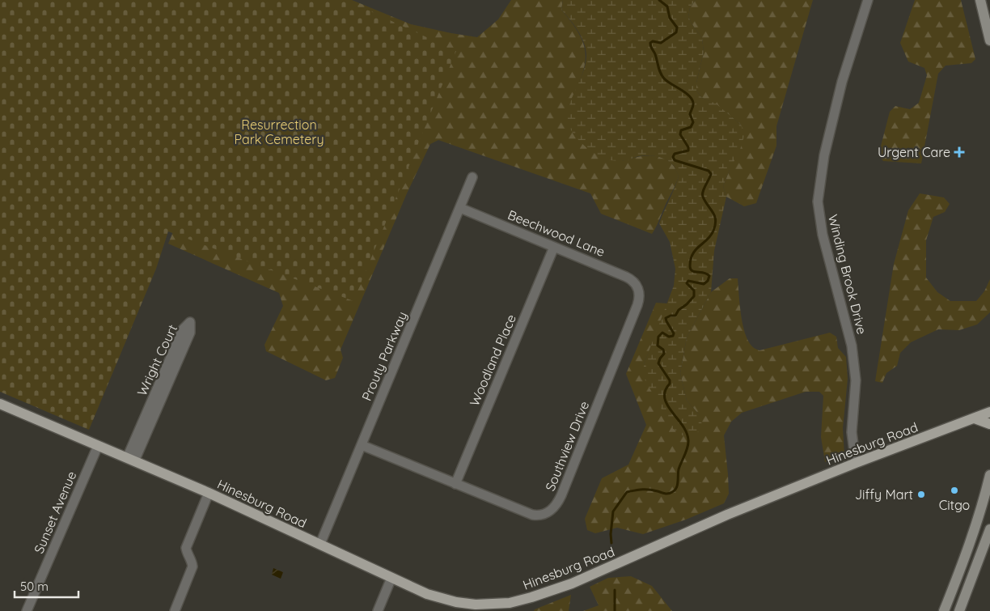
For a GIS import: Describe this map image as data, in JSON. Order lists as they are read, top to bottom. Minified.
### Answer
{"streets":{"main road":["Hinesburg Road"],"street":["Beechwood Lane","Winding Brook Drive","Prouty Parkway","Wright Court","Woodland Place","Southview Drive","Sunset Avenue"]},"crossings":[["Beechwood Lane","Prouty Parkway"],["Beechwood Lane","Woodland Place"],["Beechwood Lane","Southview Drive"],["Winding Brook Drive","Hinesburg Road"],["Prouty Parkway","Hinesburg Road"],["Prouty Parkway","Southview Drive"],["Wright Court","Hinesburg Road"],["Woodland Place","Southview Drive"],["Hinesburg Road","Sunset Avenue"]],"parks":["Resurrection Park Cemetery"],"places":{"health":["Urgent Care"],"other":["Citgo","Jiffy Mart"]},"scale_bar":"50 m"}
